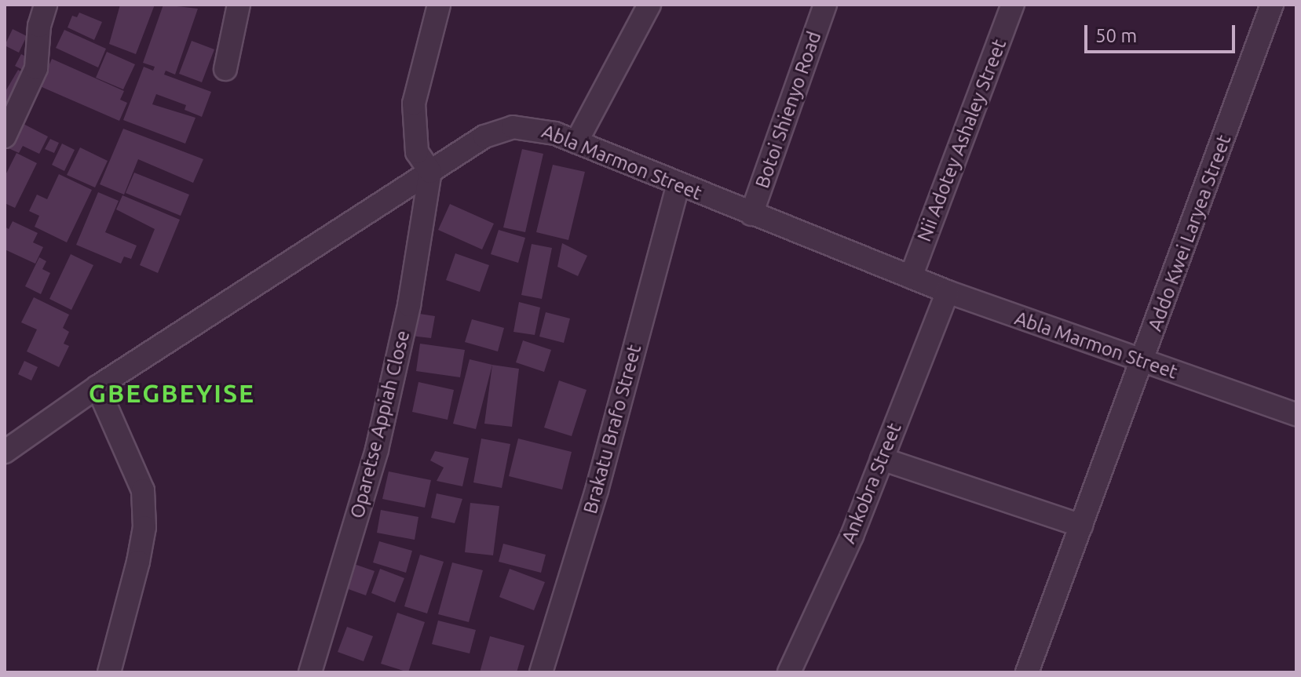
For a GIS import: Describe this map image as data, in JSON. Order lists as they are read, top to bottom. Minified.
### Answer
{"streets":{"street":["Botoi Shienyo Road","Nii Adotey Ashaley Street","Abla Marmon Street","Addo Kwei Laryea Street","Oparetse Appiah Close","Brakatu Brafo Street","Ankobra Street"]},"crossings":[["Botoi Shienyo Road","Abla Marmon Street"],["Nii Adotey Ashaley Street","Abla Marmon Street"],["Abla Marmon Street","Addo Kwei Laryea Street"],["Abla Marmon Street","Oparetse Appiah Close"],["Abla Marmon Street","Brakatu Brafo Street"],["Abla Marmon Street","Ankobra Street"]],"districts":["GBEGBEYISE"],"scale_bar":"50 m"}
